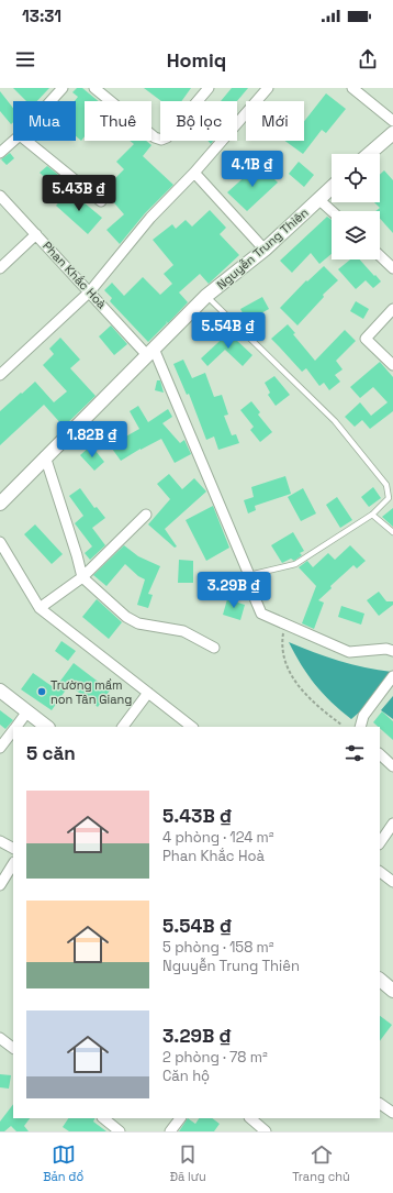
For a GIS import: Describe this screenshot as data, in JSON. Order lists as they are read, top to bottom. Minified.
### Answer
{"streets":{"street":["Nguyễn Trung Thiên","Phan Khắc Hoà"]},"crossings":[["Nguyễn Trung Thiên","Phan Khắc Hoà"]],"places":["Trường mầm non Tân Giang"],"page":{"status":"13:31","header":"Homiq","chip":["Mua","Thuê","Bộ lọc","Mới"],"price":["4.1B ₫","5.43B ₫","5.54B ₫","1.82B ₫","3.29B ₫"],"heading":"5 căn","list":[{"name":"5.43B ₫","note":"4 phòng · 124 m² · Phan Khắc Hoà"},{"name":"5.54B ₫","note":"5 phòng · 158 m² · Nguyễn Trung Thiên"},{"name":"3.29B ₫","note":"2 phòng · 78 m² · Căn hộ"}],"tabs":["Bản đồ","Đã lưu","Trang chủ"]}}
